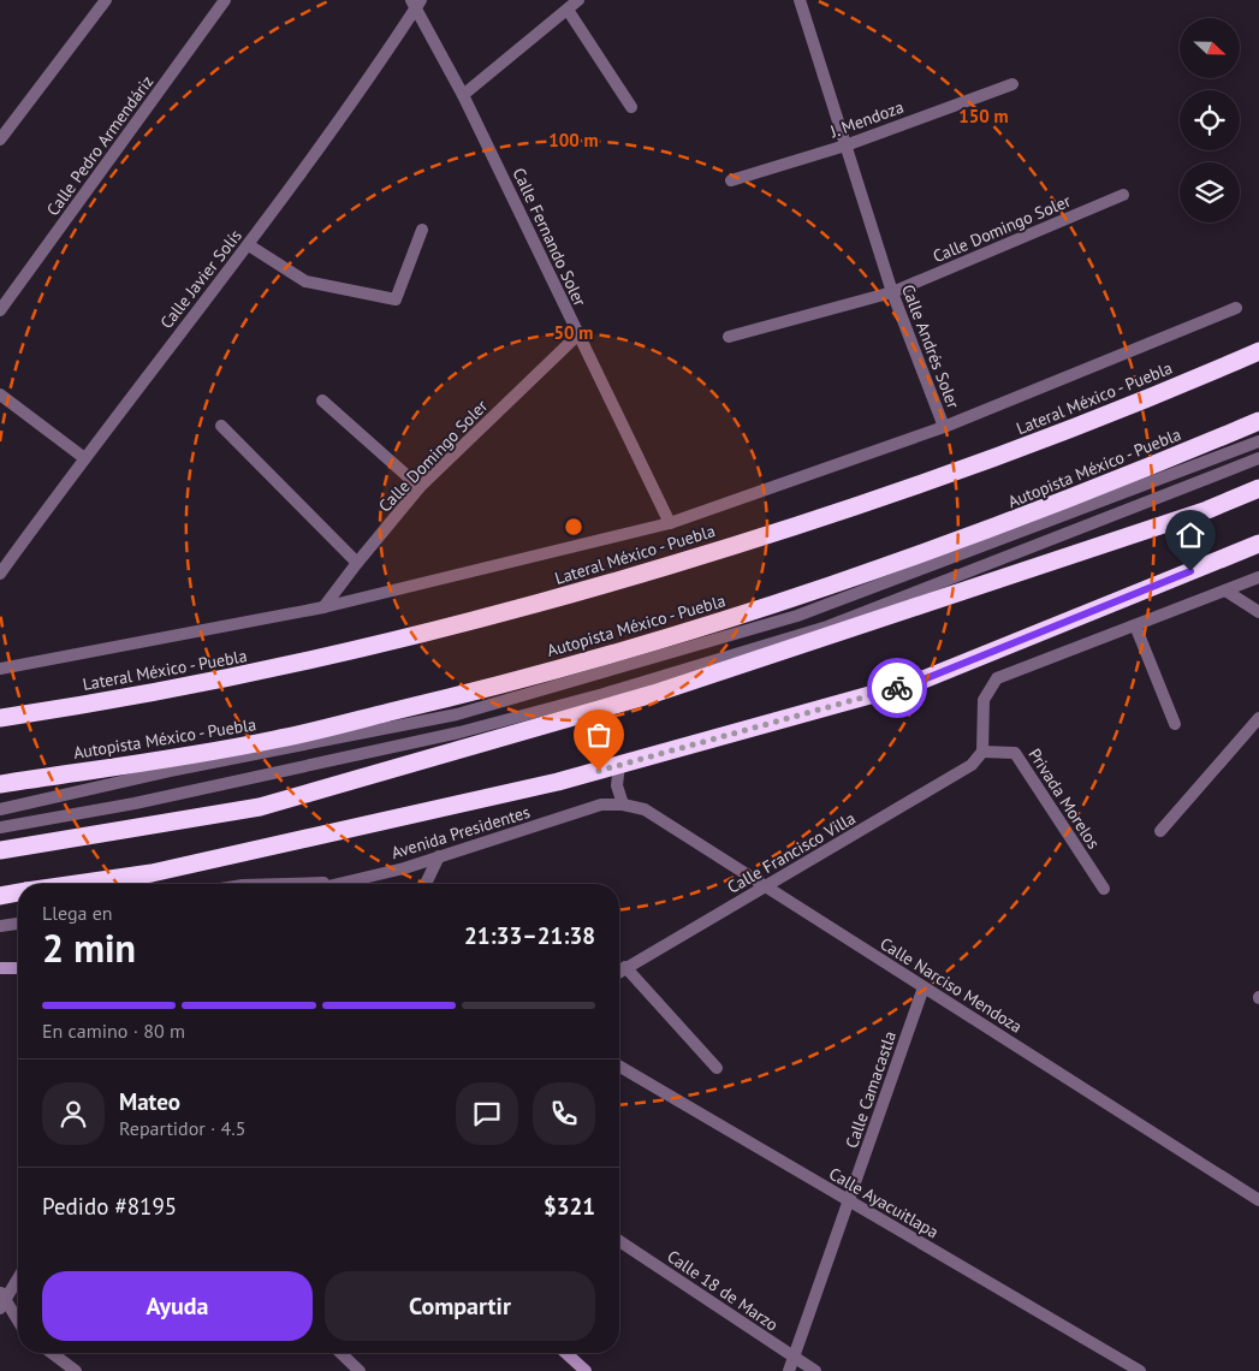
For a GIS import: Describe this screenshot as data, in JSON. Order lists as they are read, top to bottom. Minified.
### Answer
{"streets":{"highway":["Lateral México - Puebla","Autopista México - Puebla"],"street":["J. Mendoza","Calle Pedro Armendáriz","Calle Domingo Soler","Calle Fernando Soler","Calle Javier Solís","Calle Andrés Soler","Privada Morelos","Avenida Presidentes","Calle Francisco Villa","Calle Narciso Mendoza","Calle Camacastla","Calle Ayacuitlapa","Calle 18 de Marzo"]},"crossings":[["J. Mendoza","Calle Andrés Soler"],["Calle Domingo Soler","Calle Fernando Soler"],["Calle Domingo Soler","Calle Andrés Soler"],["Calle Fernando Soler","Calle Javier Solís"],["Calle Fernando Soler","Calle Andrés Soler"],["Privada Morelos","Calle Francisco Villa"],["Avenida Presidentes","Calle Narciso Mendoza"],["Calle Francisco Villa","Calle Narciso Mendoza"],["Calle Narciso Mendoza","Calle Camacastla"],["Calle Camacastla","Calle Ayacuitlapa"],["Calle Camacastla","Calle 18 de Marzo"]],"north":"right","page":{"heading":["2 min","Llega en","21:33–21:38"],"panel":["Mateo","Repartidor · 4.5","Pedido #8195","$321"],"bar":"En camino · 80 m","buttons":["Ayuda","Compartir"]},"rings":["150 m","100 m","50 m"]}
